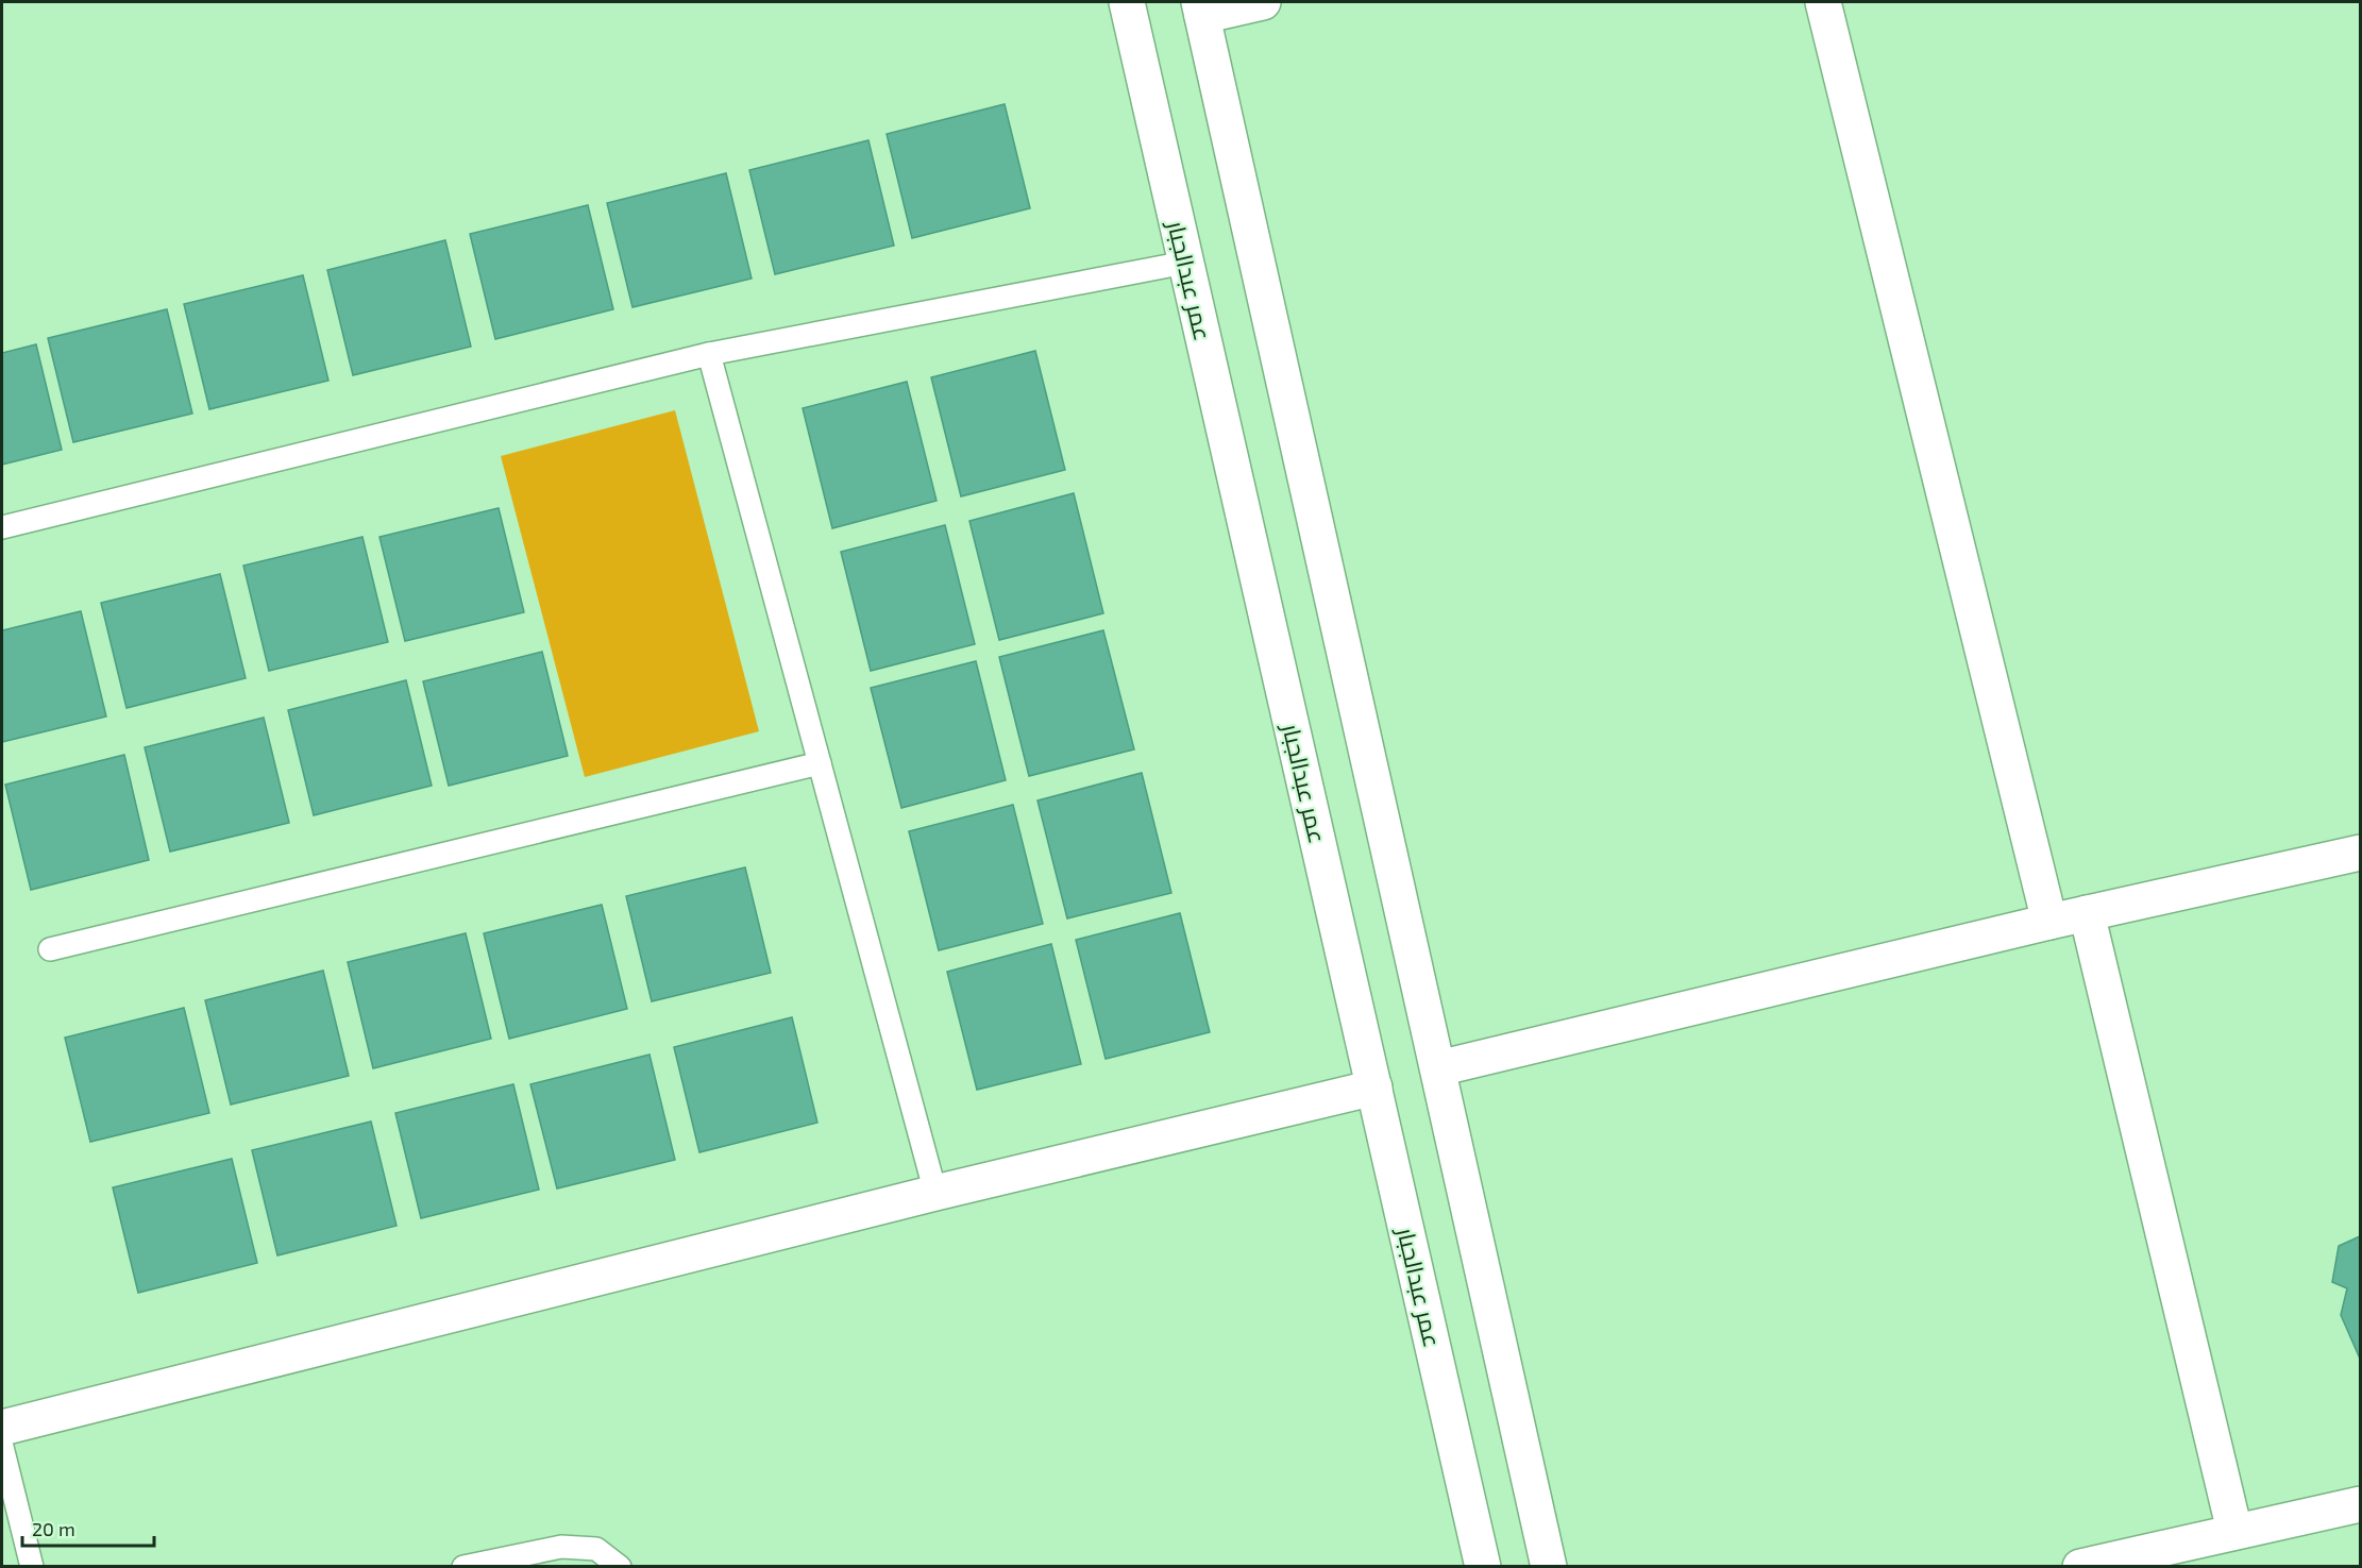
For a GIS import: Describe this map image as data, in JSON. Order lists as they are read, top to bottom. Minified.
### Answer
{"streets":{"street":["عمر عبدالجبار"]},"scale_bar":"20 m"}
